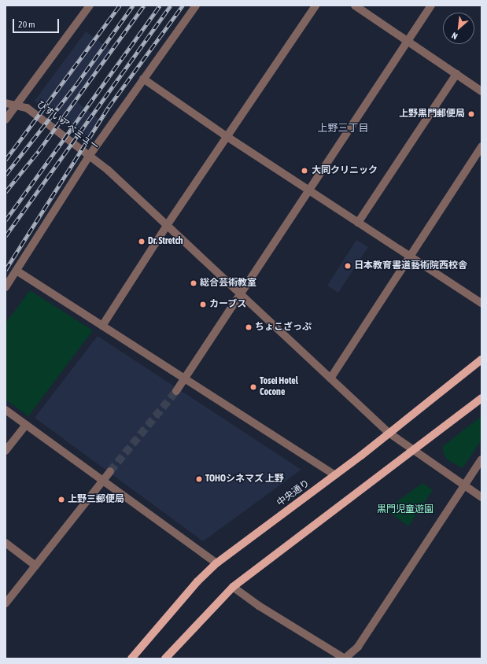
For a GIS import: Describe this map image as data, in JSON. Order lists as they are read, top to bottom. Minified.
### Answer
{"streets":{"main road":["中央通り"],"street":["ひすいアベニュー"]},"crossings":[["ひすいアベニュー","中央通り"]],"districts":["上野三丁目"],"parks":["黒門児童遊園"],"places":["上野黒門郵便局","大同クリニック","Dr. Stretch","日本教育書道藝術院西校舎","総合芸術教室","カーブス","ちょこざっぷ","Tosei Hotel Cocone","TOHOシネマズ 上野","上野三郵便局"],"scale_bar":"20 m","north":"bottom left"}
